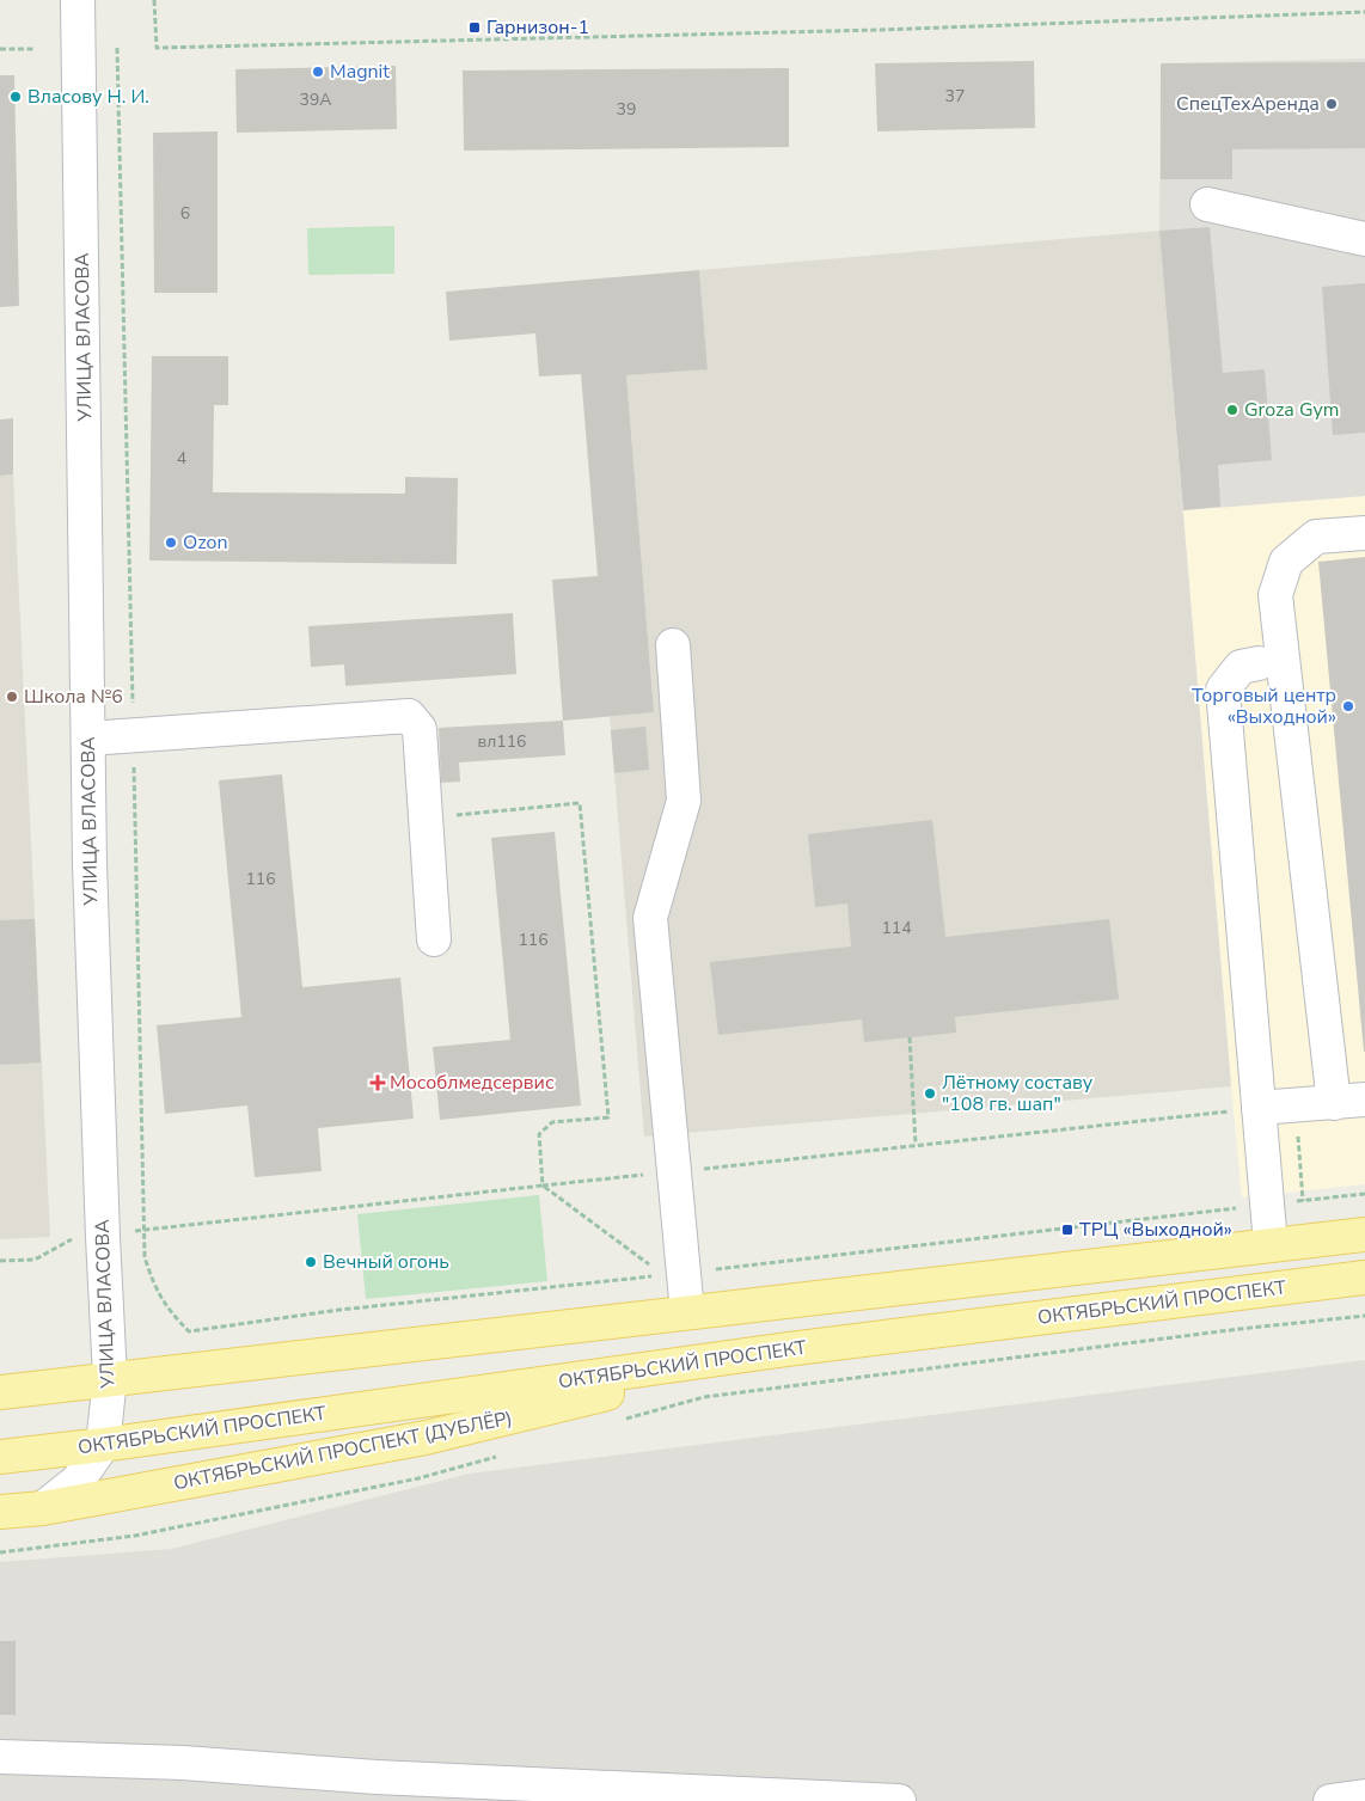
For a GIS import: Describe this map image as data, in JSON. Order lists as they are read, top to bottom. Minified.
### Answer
{"streets":{"main road":["ОКТЯБРЬСКИЙ ПРОСПЕКТ","ОКТЯБРЬСКИЙ ПРОСПЕКТ (ДУБЛЁР)"],"street":["УЛИЦА ВЛАСОВА"]},"crossings":[["УЛИЦА ВЛАСОВА","ОКТЯБРЬСКИЙ ПРОСПЕКТ"],["УЛИЦА ВЛАСОВА","ОКТЯБРЬСКИЙ ПРОСПЕКТ (ДУБЛЁР)"],["ОКТЯБРЬСКИЙ ПРОСПЕКТ","ОКТЯБРЬСКИЙ ПРОСПЕКТ (ДУБЛЁР)"]],"places":{"transit":["Гарнизон-1","ТРЦ «Выходной»"],"other":["Magnit","Власову Н. И.","СпецТехАренда","Groza Gym","Ozon","Школа №6","Торговый центр «Выходной»","Лётному составу \"108 гв. шап\"","Вечный огонь"],"health":["Мособлмедсервис"]},"house_numbers":["37","39А","39","6","4","вл116","116","114","116"]}
